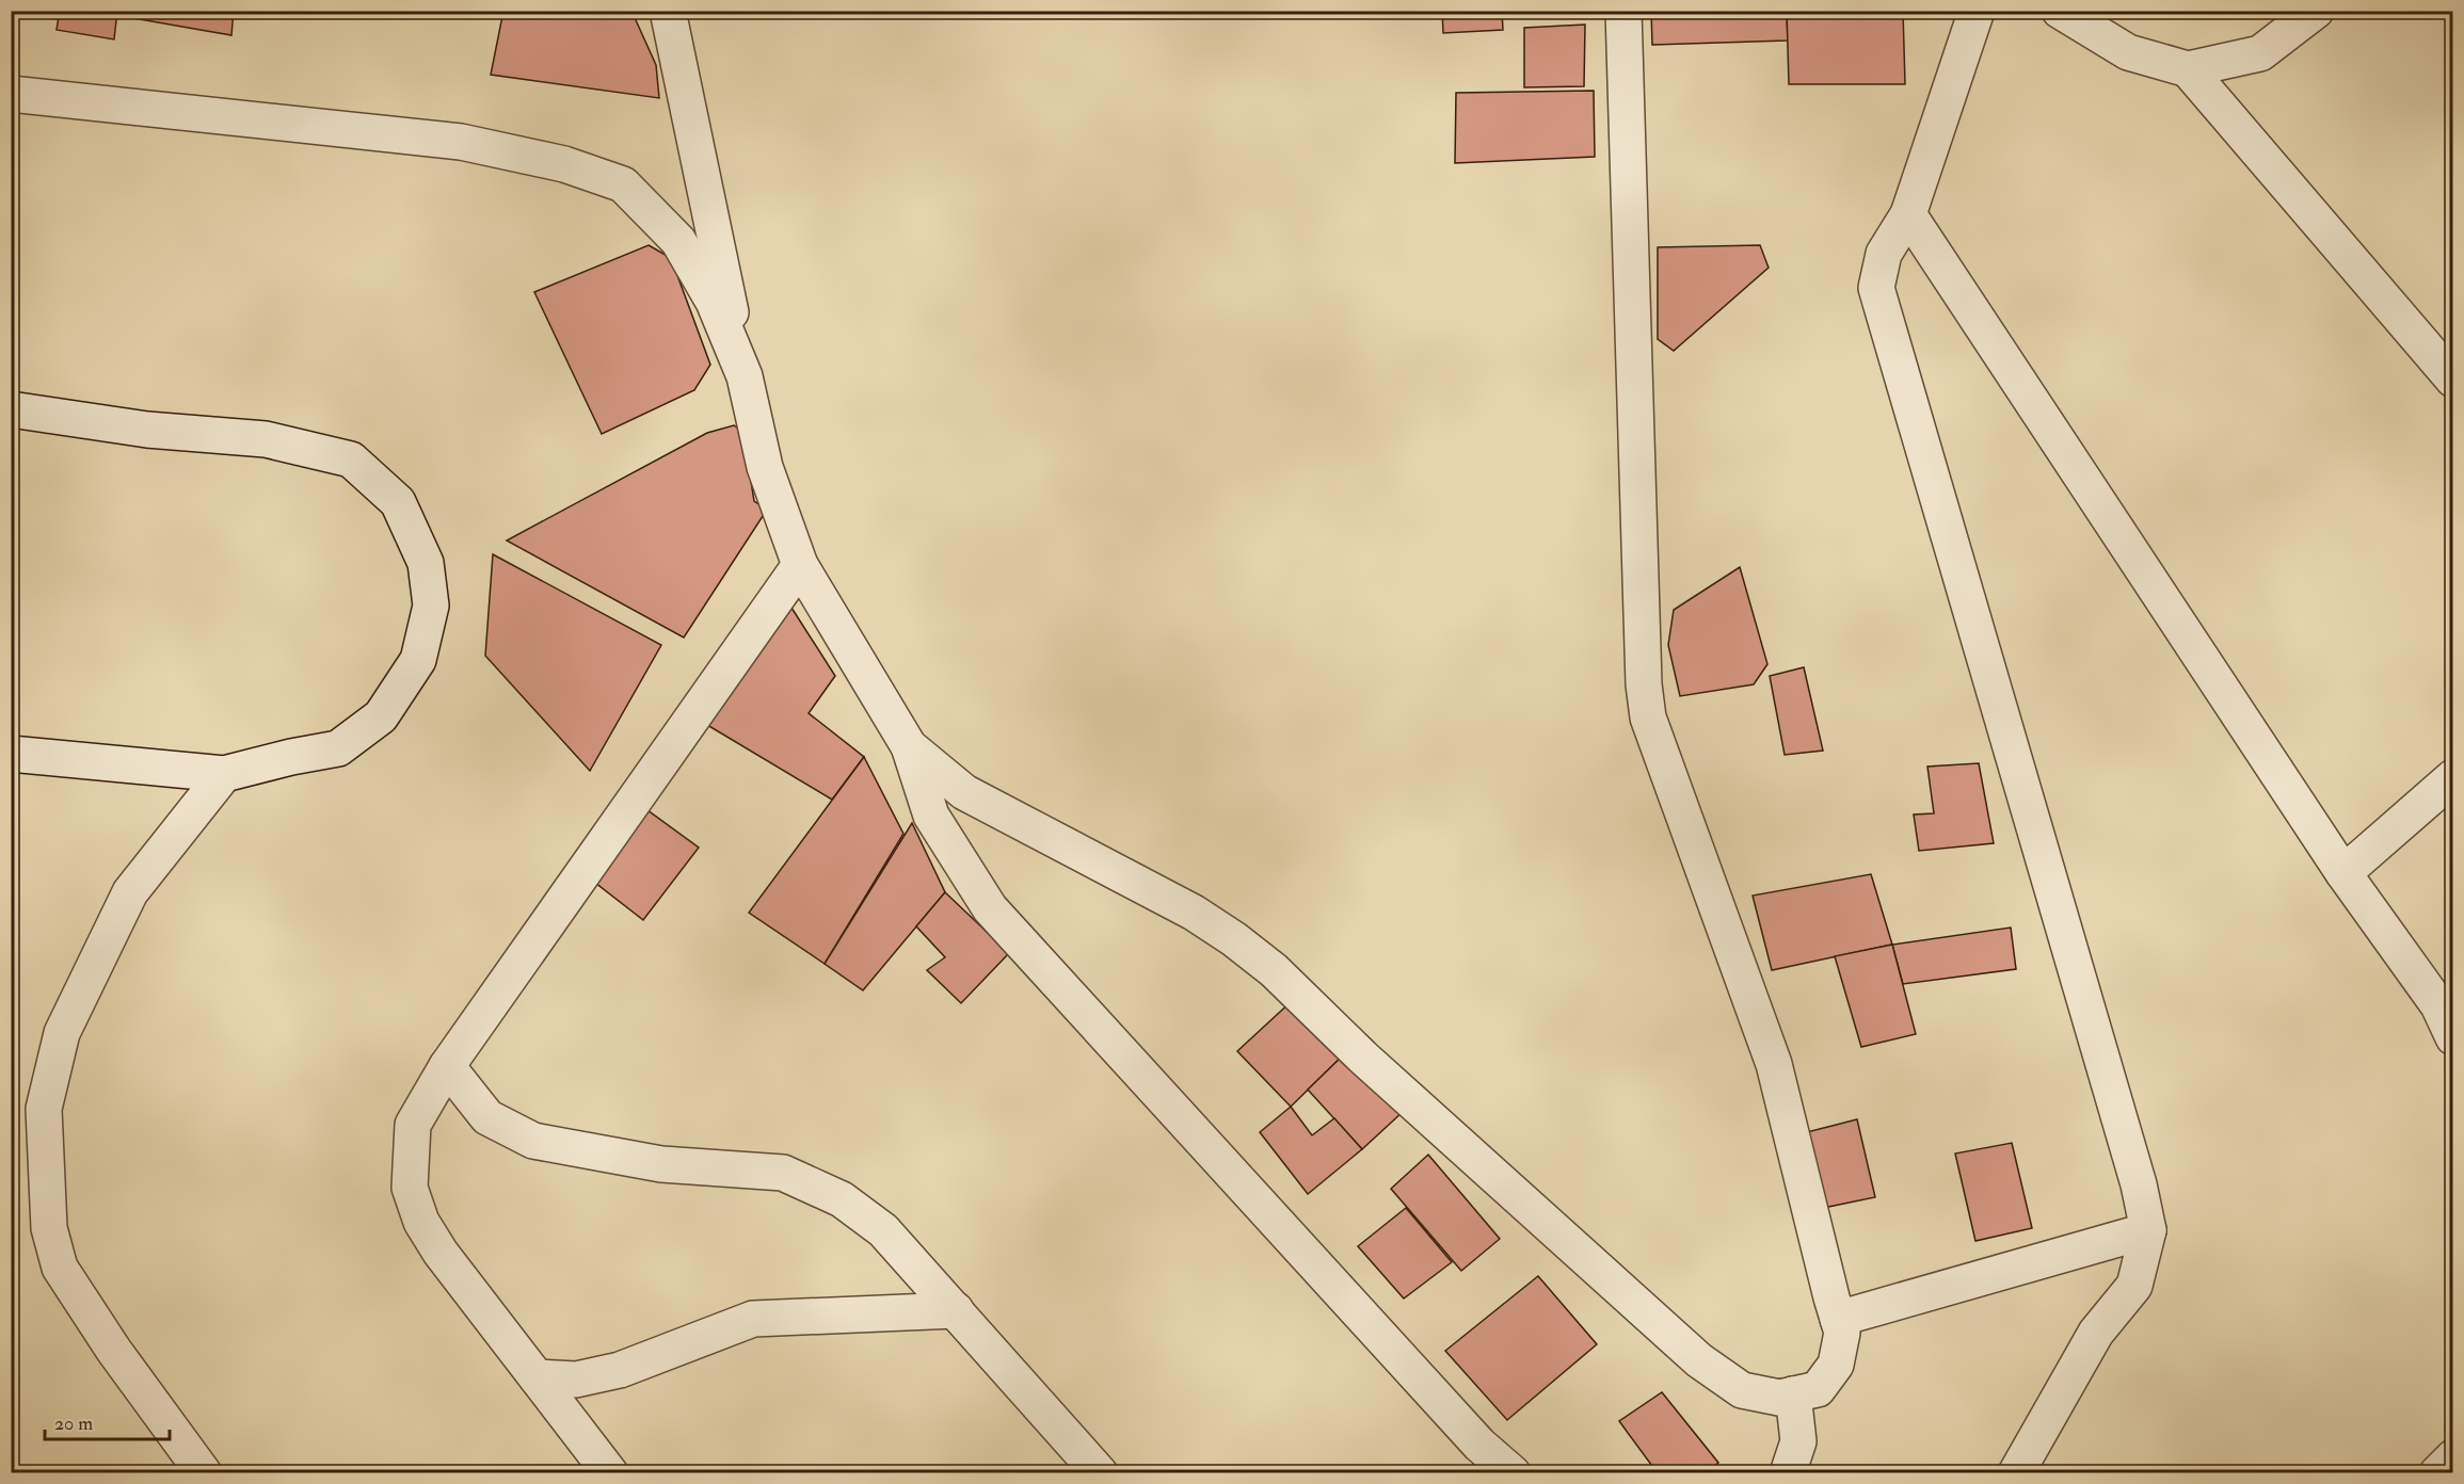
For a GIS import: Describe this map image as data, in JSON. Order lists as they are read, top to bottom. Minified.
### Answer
{"scale_bar":"20 m"}
